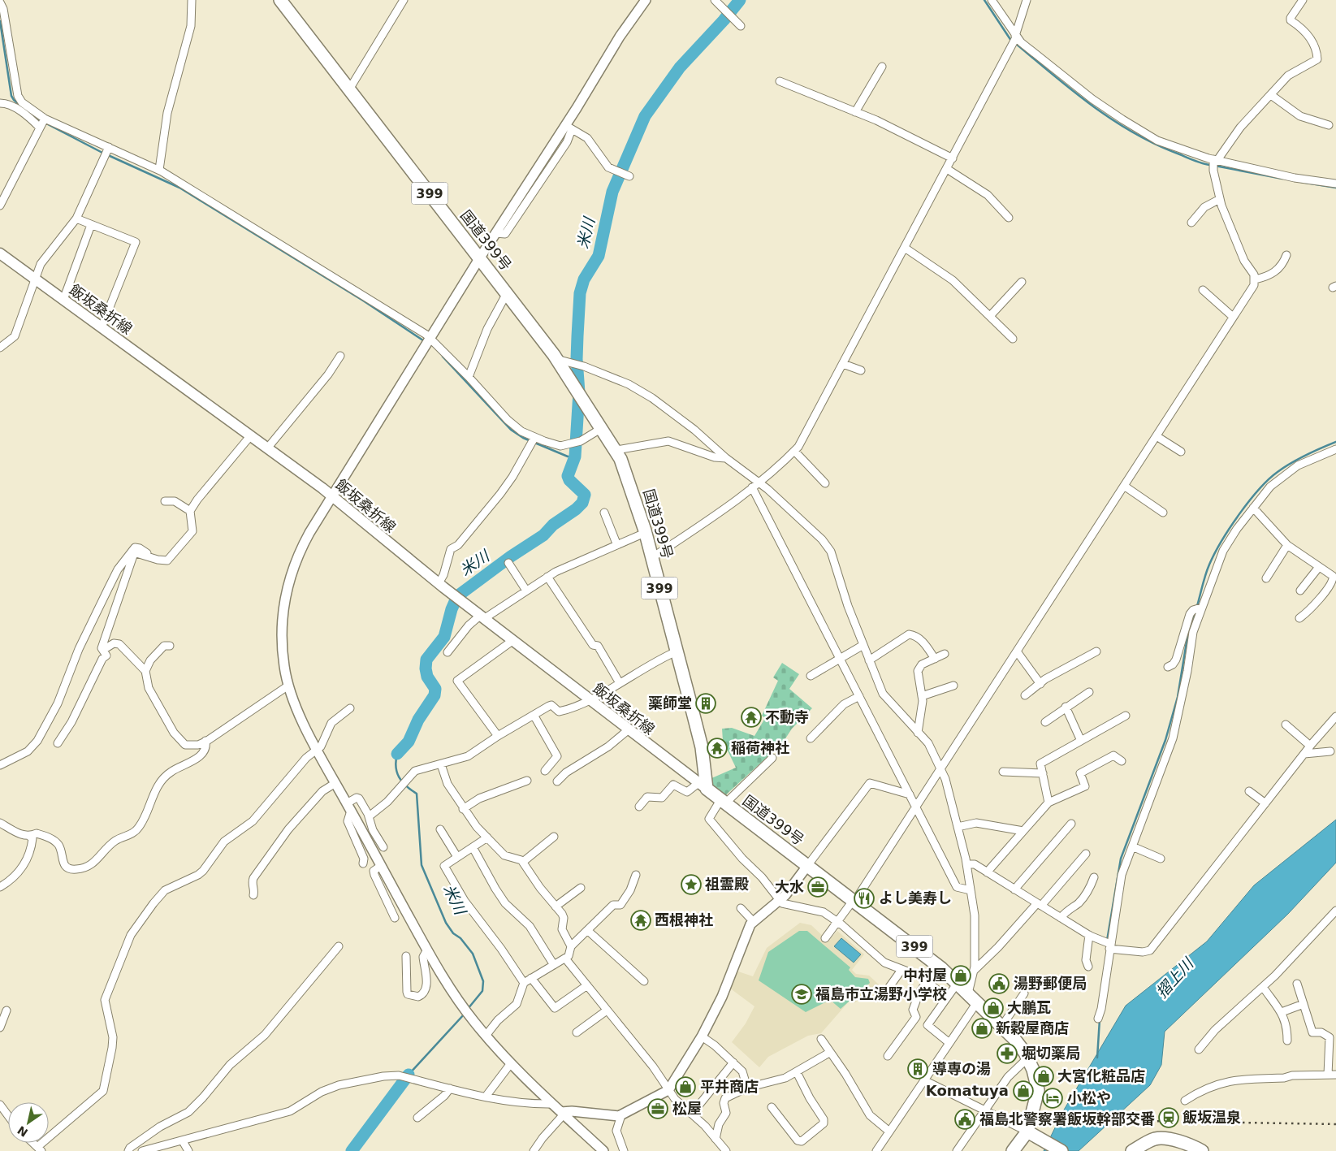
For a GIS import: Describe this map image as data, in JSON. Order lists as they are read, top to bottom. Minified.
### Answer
{"streets":{"main road":["399","国道399号","飯坂桑折線"]},"crossings":[["国道399号","飯坂桑折線"]],"water":["米川","摺上川"],"places":{"building":["薬師堂","導専の湯"],"temple":["不動寺","稲荷神社","西根神社"],"place":["祖霊殿"],"office":["大水","松屋"],"restaurant":["よし美寿し"],"shop":["中村屋","大鵬瓦","新穀屋商店","大宮化粧品店","平井商店","Komatuya"],"public building":["湯野郵便局","福島北警察署飯坂幹部交番"],"school or university":["福島市立湯野小学校"],"pharmacy":["堀切薬局"],"hotel":["小松や"],"station":["飯坂温泉"]},"north":"bottom left"}
